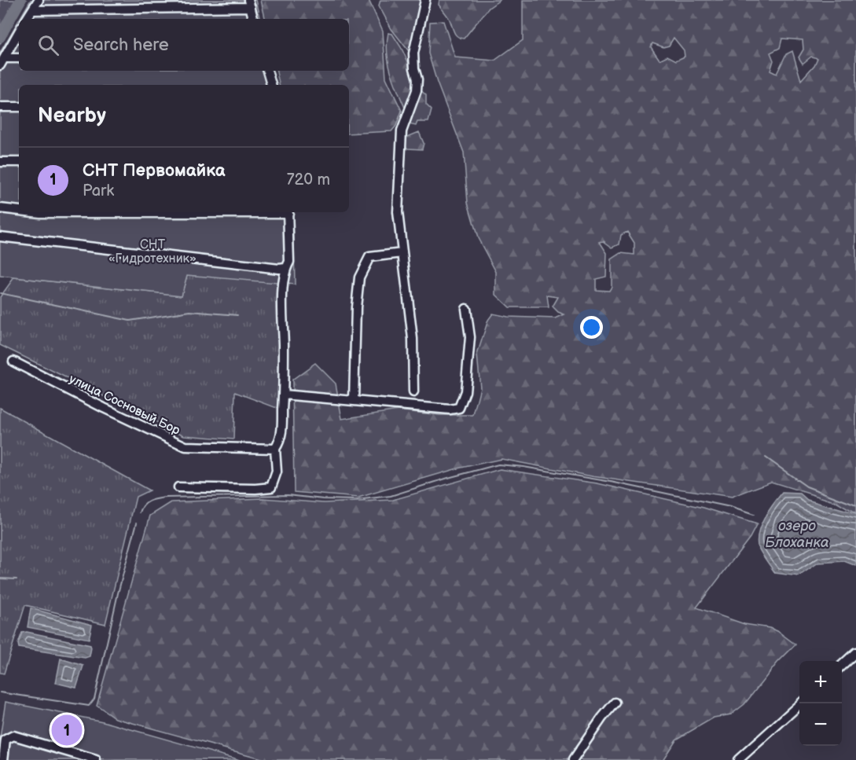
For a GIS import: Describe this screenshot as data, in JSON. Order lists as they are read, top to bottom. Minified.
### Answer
{"streets":{"street":["улица Сосновый Бор"]},"water":["озеро Блоханка"],"parks":["СНТ «Гидротехник»"],"page":{"search":"Search here","heading":"Nearby","list":[{"mark":"1","name":"СНТ Первомайка","note":"Park","value":"720 m"}],"map_buttons":["+","−"],"pins":"1"}}
